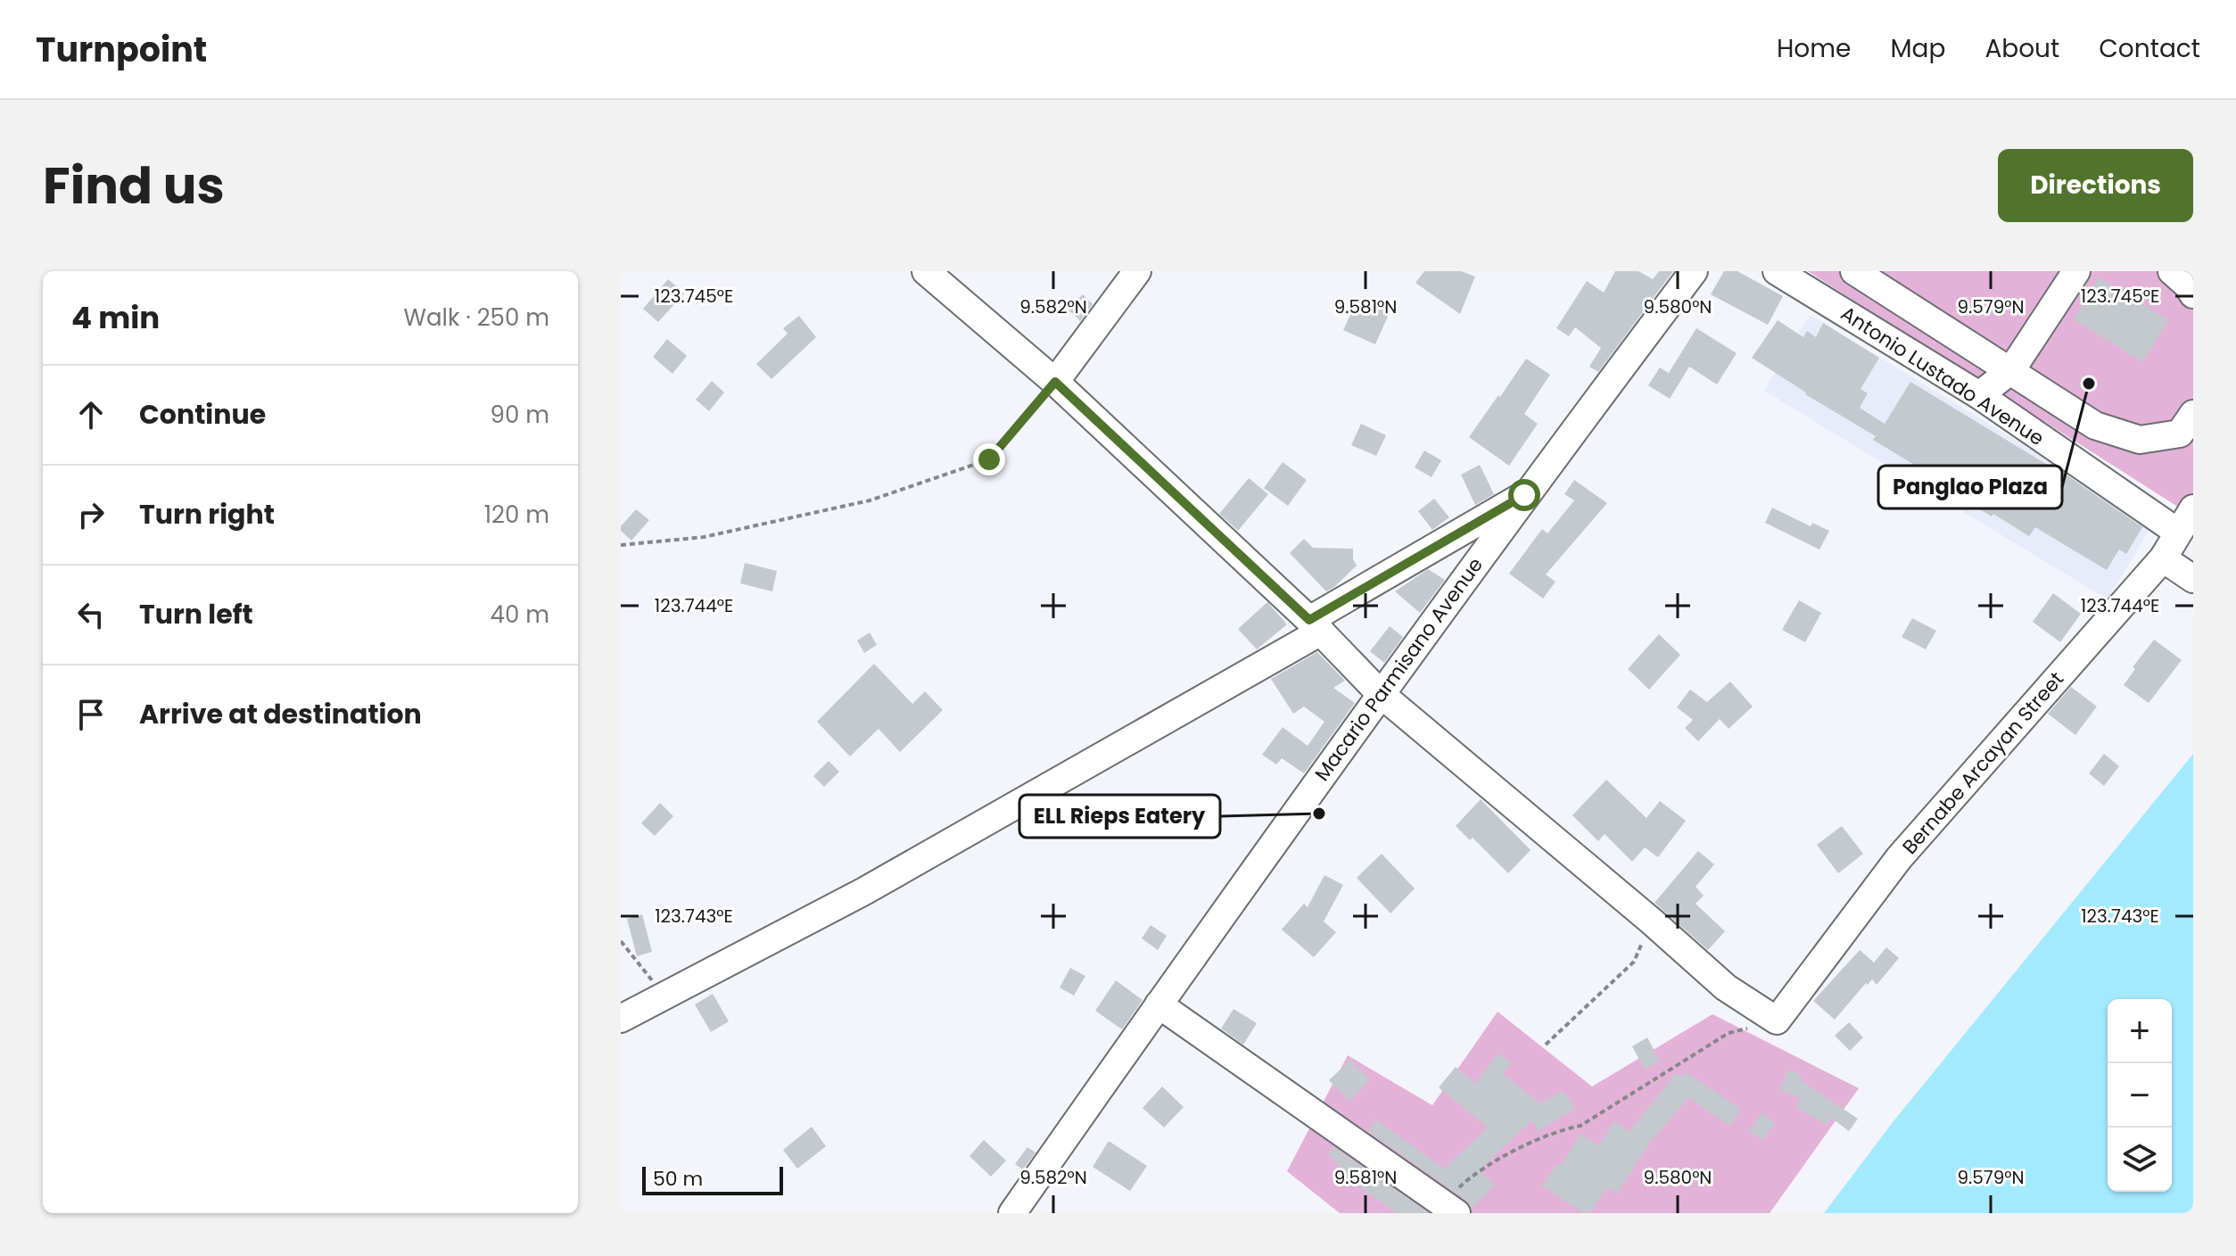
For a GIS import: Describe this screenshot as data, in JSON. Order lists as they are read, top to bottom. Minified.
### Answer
{"streets":{"street":["Antonio Lustado Avenue","Macario Parmisano Avenue","Bernabe Arcayan Street"]},"crossings":[["Antonio Lustado Avenue","Bernabe Arcayan Street"]],"places":["Panglao Plaza","ELL Rieps Eatery"],"scale_bar":"50 m","page":{"header":"Turnpoint","nav":["Home","Map","About","Contact"],"title":"Find us","buttons":"Directions","heading":["4 min","Walk · 250 m"],"list":[["Continue","90 m"],["Turn right","120 m"],["Turn left","40 m"],"Arrive at destination"],"map_buttons":["+","−"],"scale":"50 m"},"coordinates":["123.745°E","9.582°N","9.581°N","9.580°N","9.579°N","123.744°E","123.743°E"]}
